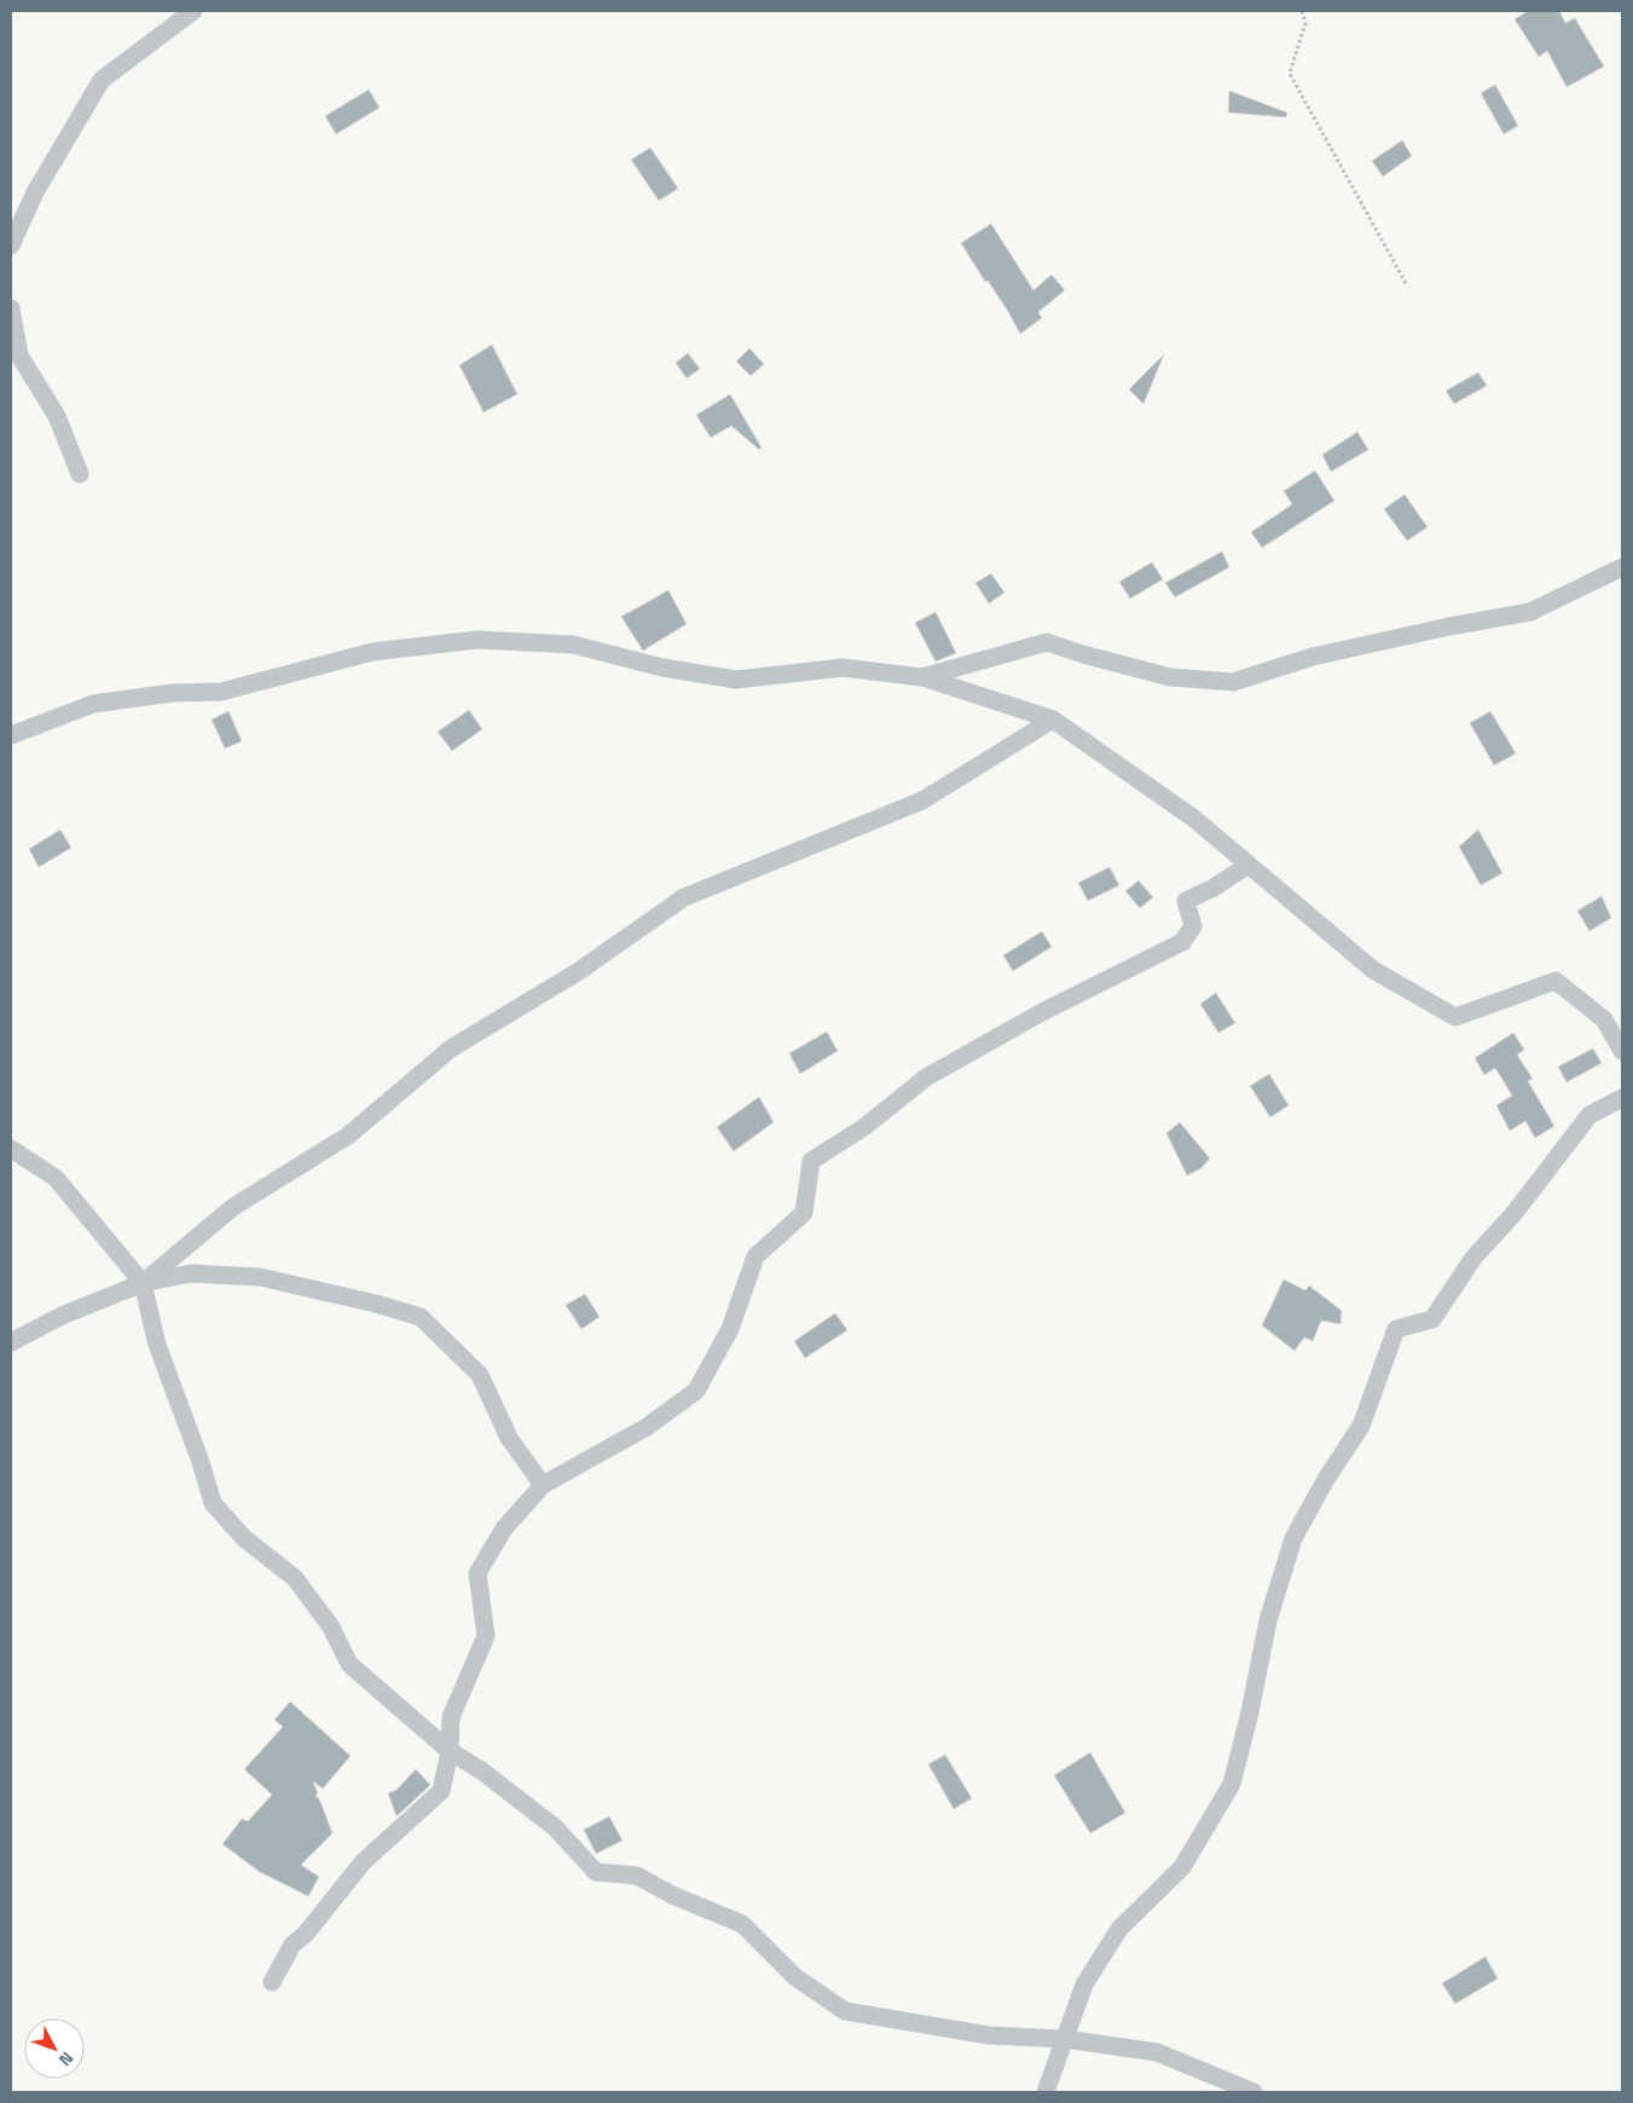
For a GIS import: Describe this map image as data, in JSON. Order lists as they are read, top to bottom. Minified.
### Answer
{"north":"bottom right"}
